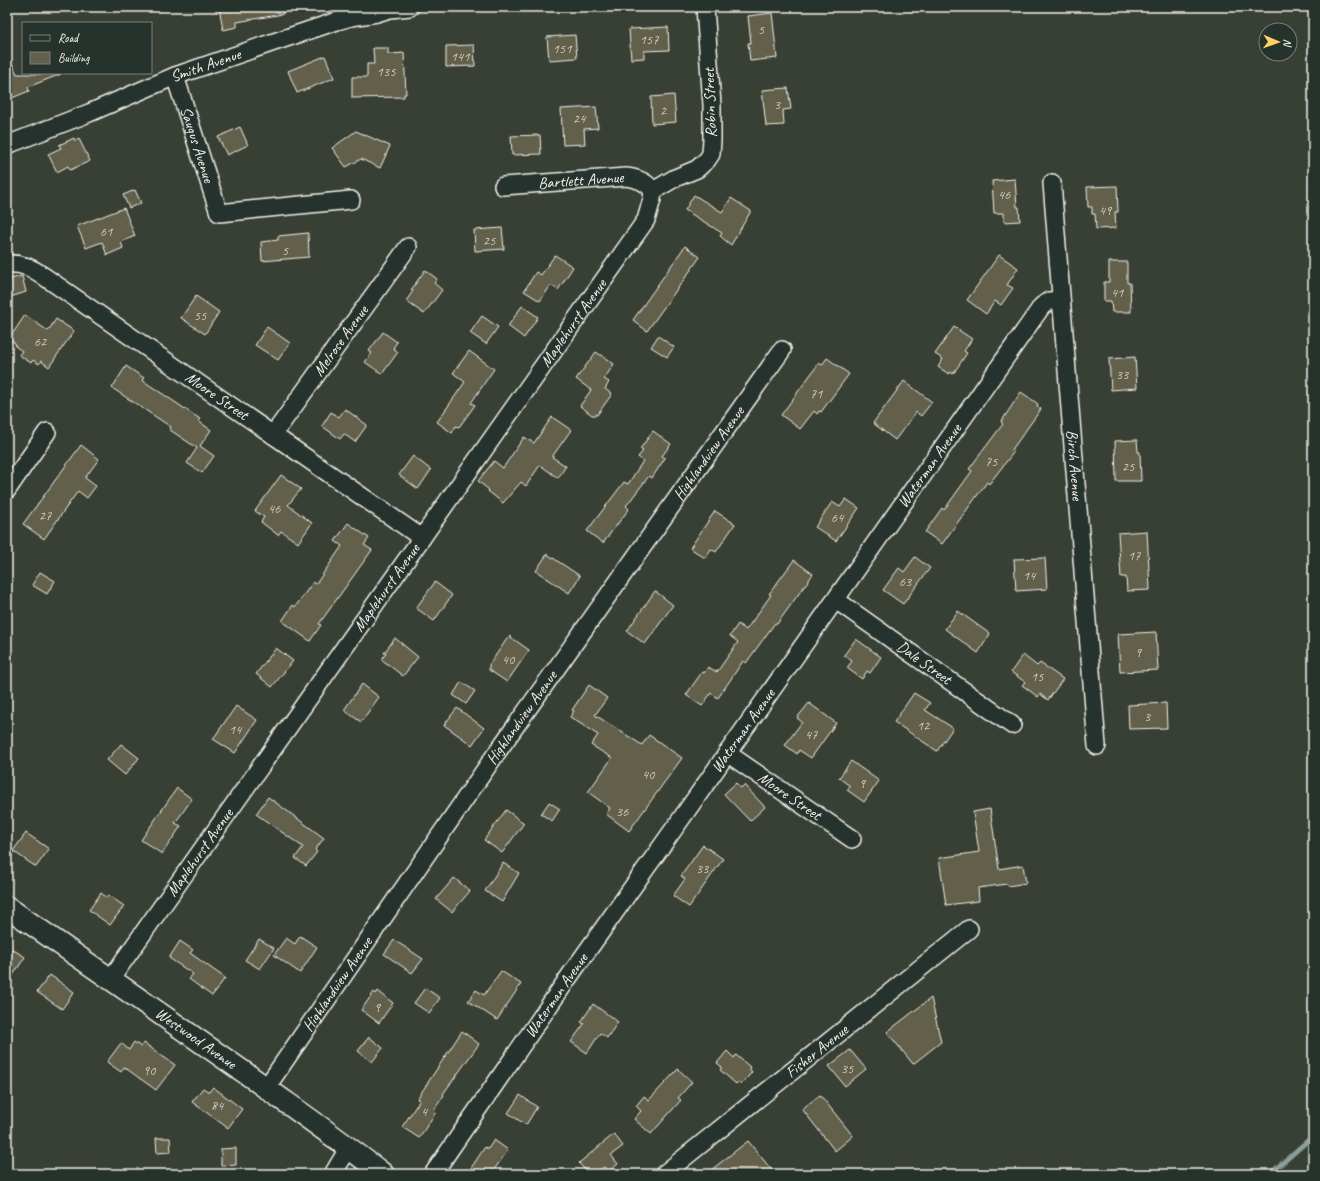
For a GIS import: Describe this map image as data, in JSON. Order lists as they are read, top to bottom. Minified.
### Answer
{"streets":{"street":["Smith Avenue","Robin Street","Saugus Avenue","Bartlett Avenue","Maplehurst Avenue","Melrose Avenue","Moore Street","Highlandview Avenue","Birch Avenue","Waterman Avenue","Dale Street","Westwood Avenue","Fisher Avenue"]},"crossings":[["Smith Avenue","Saugus Avenue"],["Robin Street","Bartlett Avenue"],["Robin Street","Maplehurst Avenue"],["Bartlett Avenue","Maplehurst Avenue"],["Maplehurst Avenue","Moore Street"],["Maplehurst Avenue","Westwood Avenue"],["Melrose Avenue","Moore Street"],["Moore Street","Waterman Avenue"],["Highlandview Avenue","Westwood Avenue"],["Birch Avenue","Waterman Avenue"],["Waterman Avenue","Dale Street"]],"house_numbers":["5","157","151","141","135","3","2","24","46","49","61","25","5","41","55","62","33","71","75","25","46","27","64","17","14","63","9","40","15","3","12","14","47","40","9","36","33","9","35","90","84","4"],"legend":["Road","Building"],"north":"right"}
